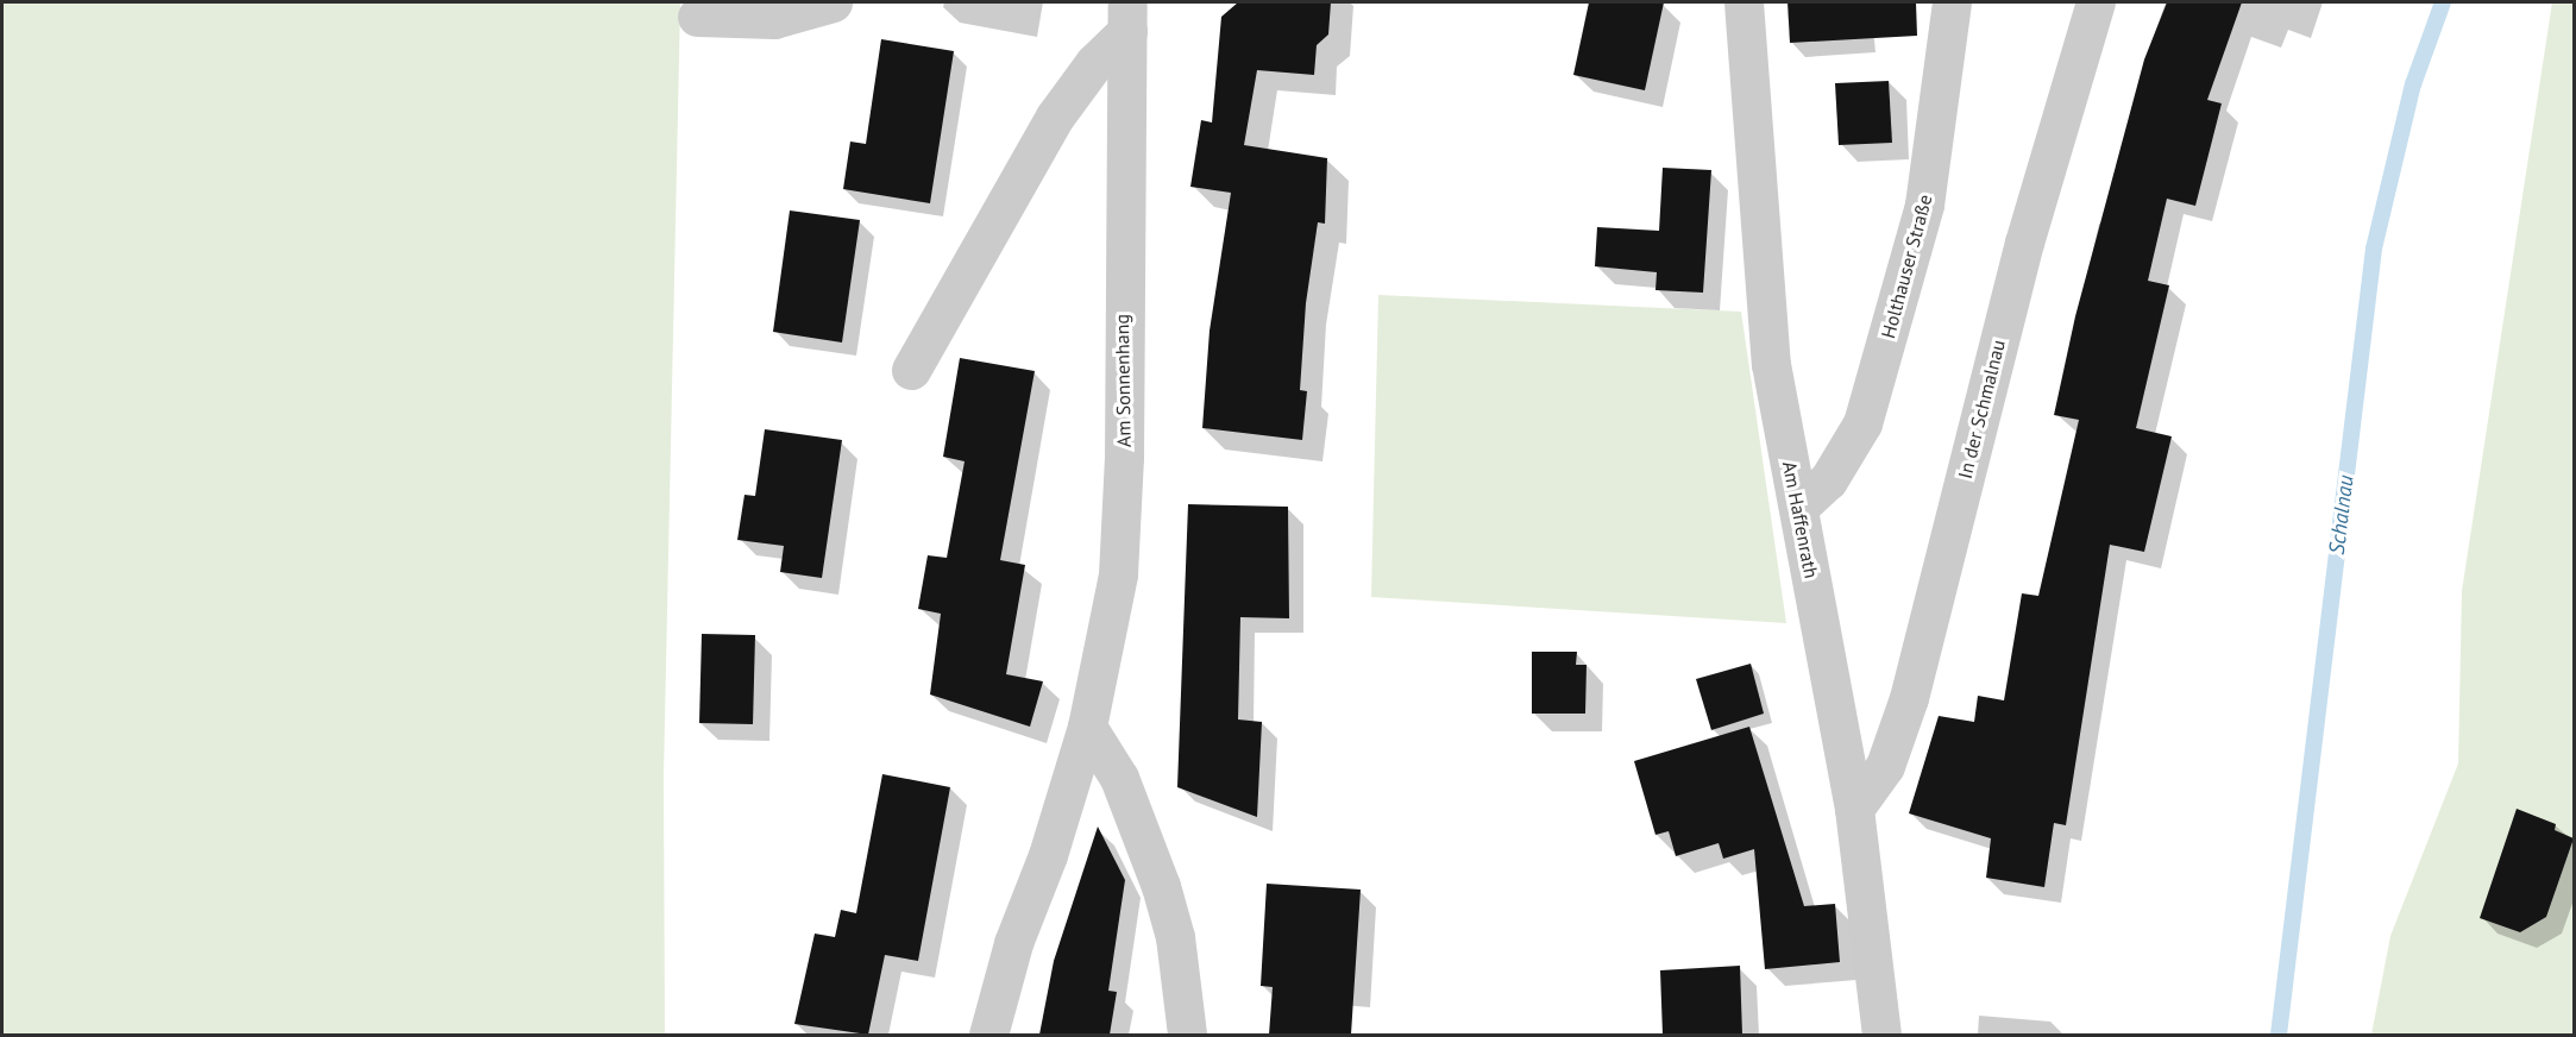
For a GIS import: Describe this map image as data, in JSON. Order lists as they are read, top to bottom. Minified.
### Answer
{"streets":{"street":["Holthauser Straße","Am Sonnenhang","In der Schmalnau","Am Haffenrath"]},"crossings":[["Holthauser Straße","Am Haffenrath"],["In der Schmalnau","Am Haffenrath"]],"water":["Schalnau"]}
